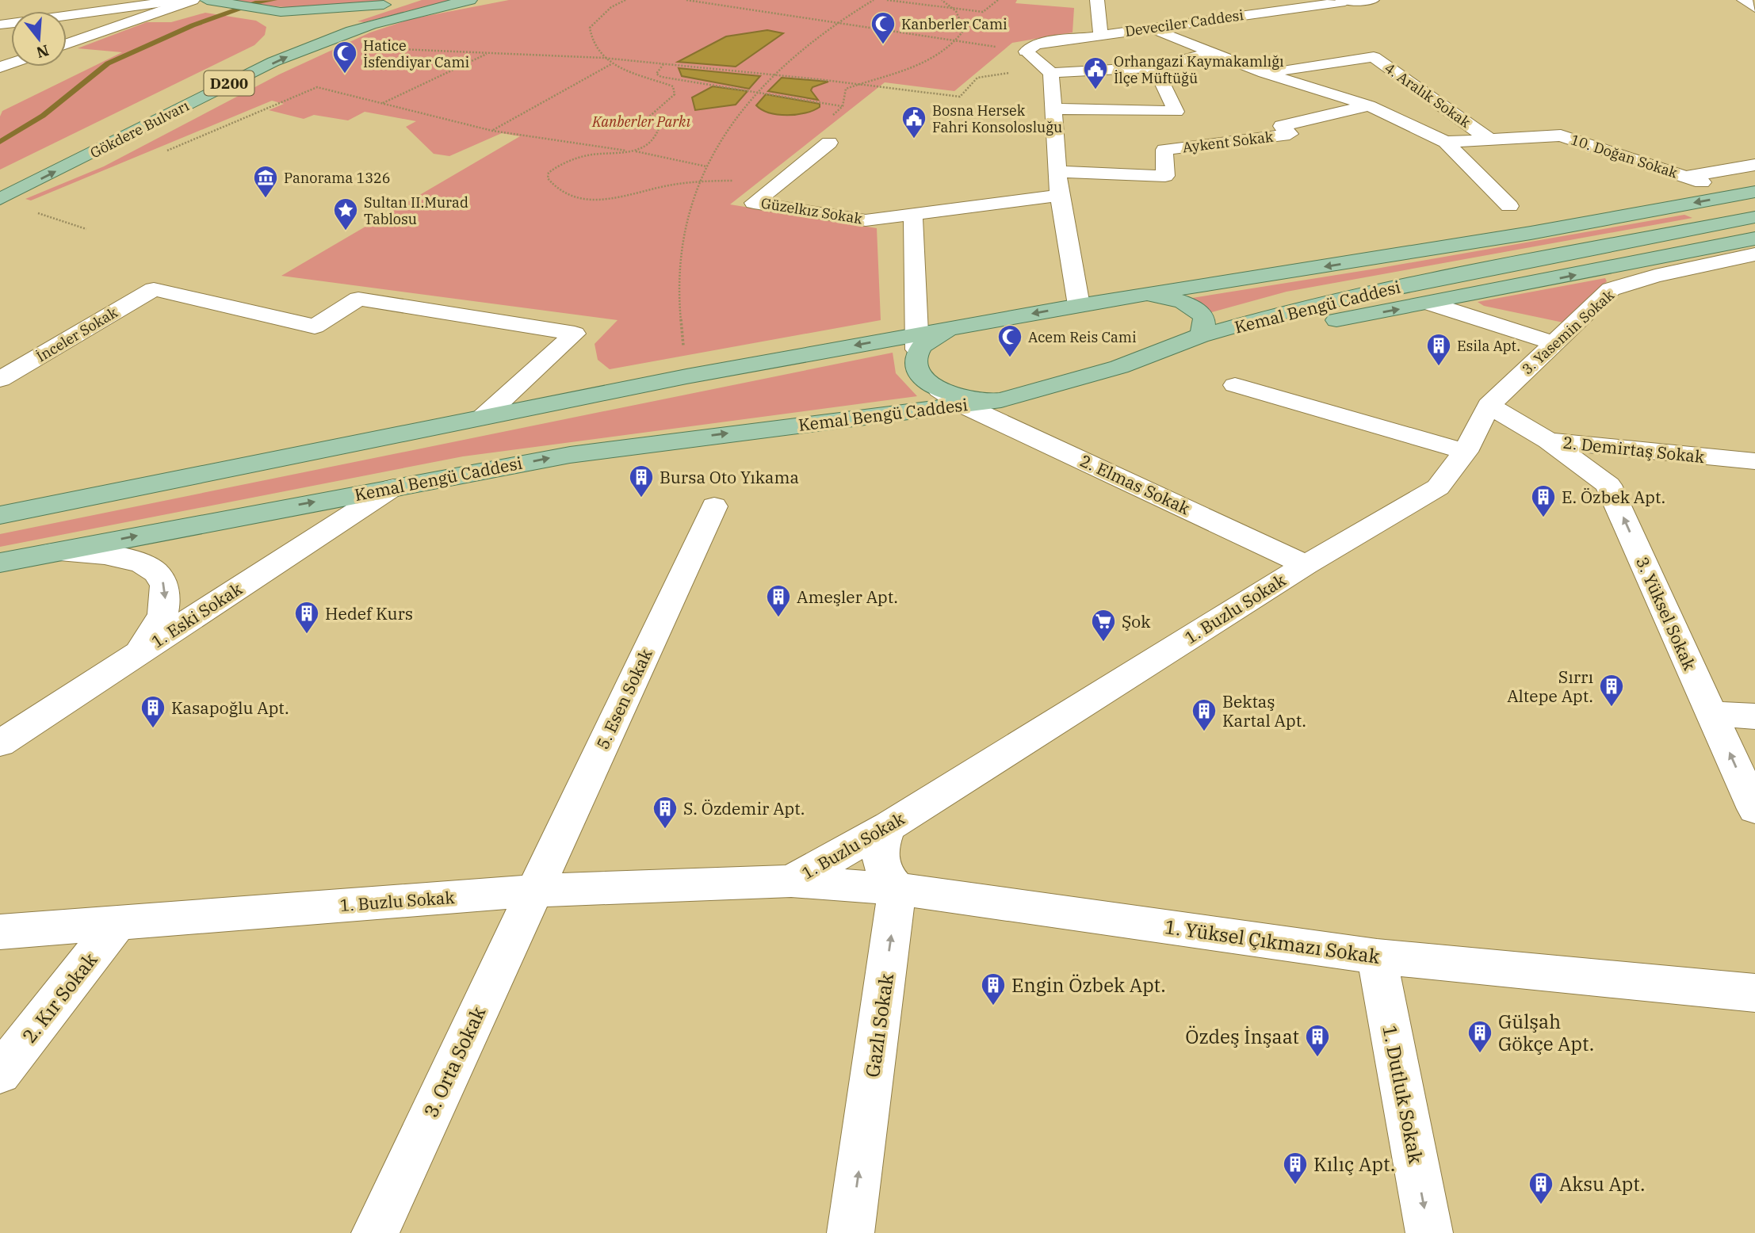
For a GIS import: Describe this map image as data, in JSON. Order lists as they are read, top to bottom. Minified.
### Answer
{"streets":{"main road":["D200","Gökdere Bulvarı","Kemal Bengü Caddesi"],"street":["Deveciler Caddesi","4. Aralık Sokak","Aykent Sokak","10. Doğan Sokak","Güzelkız Sokak","3. Yasemin Sokak","İnceler Sokak","2. Demirtaş Sokak","2. Elmas Sokak","1. Buzlu Sokak","3. Yüksel Sokak","1. Eski Sokak","5. Esen Sokak","1. Yüksel Çıkmazı Sokak","2. Kır Sokak","Gazlı Sokak","3. Orta Sokak","1. Dutluk Sokak"]},"crossings":[["4. Aralık Sokak","10. Doğan Sokak"],["Kemal Bengü Caddesi","2. Elmas Sokak"],["Kemal Bengü Caddesi","1. Eski Sokak"],["3. Yasemin Sokak","2. Demirtaş Sokak"],["3. Yasemin Sokak","1. Buzlu Sokak"],["2. Demirtaş Sokak","1. Buzlu Sokak"],["2. Demirtaş Sokak","3. Yüksel Sokak"],["2. Elmas Sokak","1. Buzlu Sokak"],["1. Buzlu Sokak","5. Esen Sokak"],["1. Buzlu Sokak","1. Yüksel Çıkmazı Sokak"],["1. Buzlu Sokak","2. Kır Sokak"],["1. Buzlu Sokak","3. Orta Sokak"],["5. Esen Sokak","3. Orta Sokak"],["1. Yüksel Çıkmazı Sokak","Gazlı Sokak"],["1. Yüksel Çıkmazı Sokak","1. Dutluk Sokak"]],"one_way":["3. Yüksel Sokak","Gazlı Sokak","1. Dutluk Sokak"],"parks":["Kanberler Parkı"],"places":{"mosque":["Kanberler Cami","Hatice İsfendiyar Cami","Acem Reis Cami"],"public building":["Orhangazi Kaymakamlığı İlçe Müftüğü","Bosna Hersek Fahri Konsolosluğu"],"museum":["Panorama 1326"],"place":["Sultan II.Murad Tablosu"],"building":["Esila Apt.","Bursa Oto Yıkama","E. Özbek Apt.","Ameşler Apt.","Hedef Kurs","Sırrı Altepe Apt.","Kasapoğlu Apt.","Bektaş Kartal Apt.","S. Özdemir Apt.","Engin Özbek Apt.","Gülşah Gökçe Apt.","Özdeş İnşaat","Kılıç Apt.","Aksu Apt."],"supermarket":["Şok"]},"north":"bottom"}
